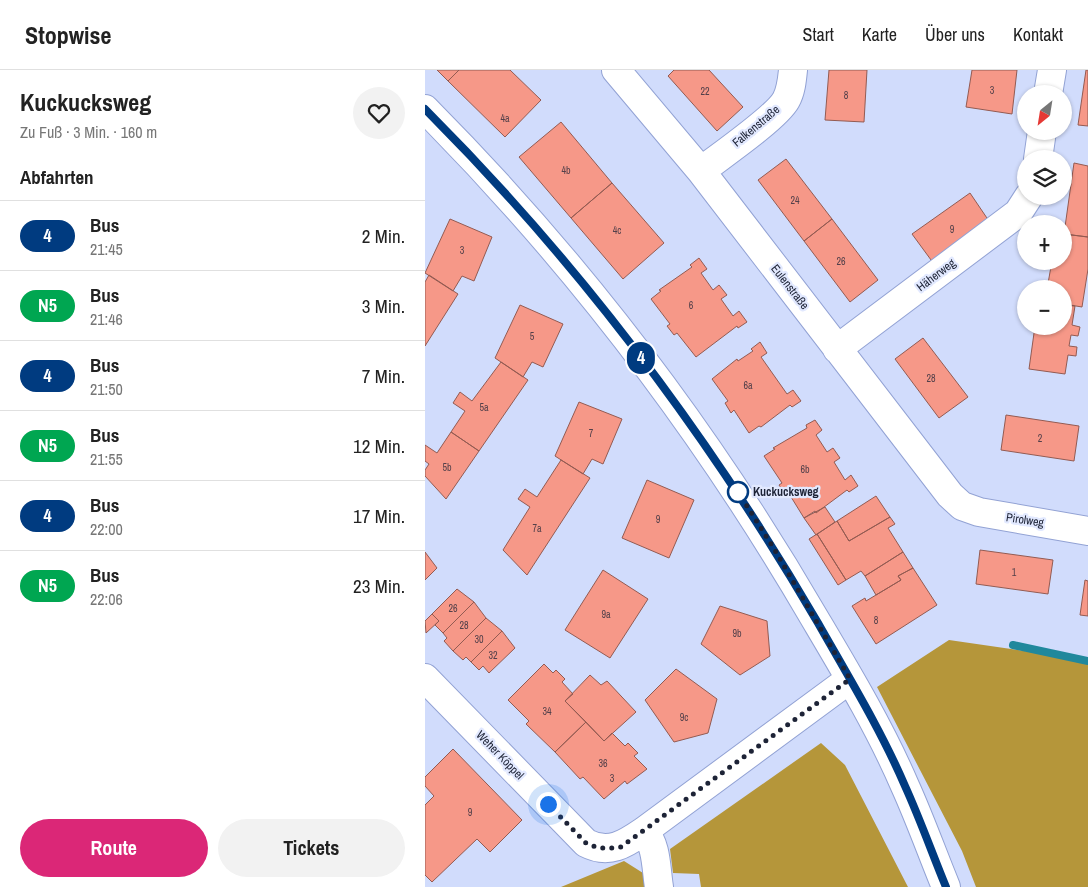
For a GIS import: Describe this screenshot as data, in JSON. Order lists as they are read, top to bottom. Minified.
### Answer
{"streets":{"street":["Falkenstraße","Häherweg","Eulenstraße","Pirolweg","Weher Köppel"]},"crossings":[["Falkenstraße","Eulenstraße"],["Häherweg","Eulenstraße"],["Eulenstraße","Pirolweg"]],"places":["Kuckucksweg"],"lines":["bus line 4"],"house_numbers":["3","22","8","4a","4b","24","9","4c","3","26","6","5","28","6a","5a","7","2","5b","6b","9","7a","1","26","9a","8","28","9b","30","32","34","9c","36","3","9"],"north":"bottom left","page":{"header":"Stopwise","nav":["Start","Karte","Über uns","Kontakt"],"heading":[["Kuckucksweg","Zu Fuß · 3 Min. · 160 m"],"Abfahrten"],"on_map":"4","map_buttons":["+","−"],"list":[{"mark":"4","name":"Bus","note":"21:45","value":"2 Min."},{"mark":"N5","name":"Bus","note":"21:46","value":"3 Min."},{"mark":"4","name":"Bus","note":"21:50","value":"7 Min."},{"mark":"N5","name":"Bus","note":"21:55","value":"12 Min."},{"mark":"4","name":"Bus","note":"22:00","value":"17 Min."},{"mark":"N5","name":"Bus","note":"22:06","value":"23 Min."}],"buttons":["Route","Tickets"]}}
